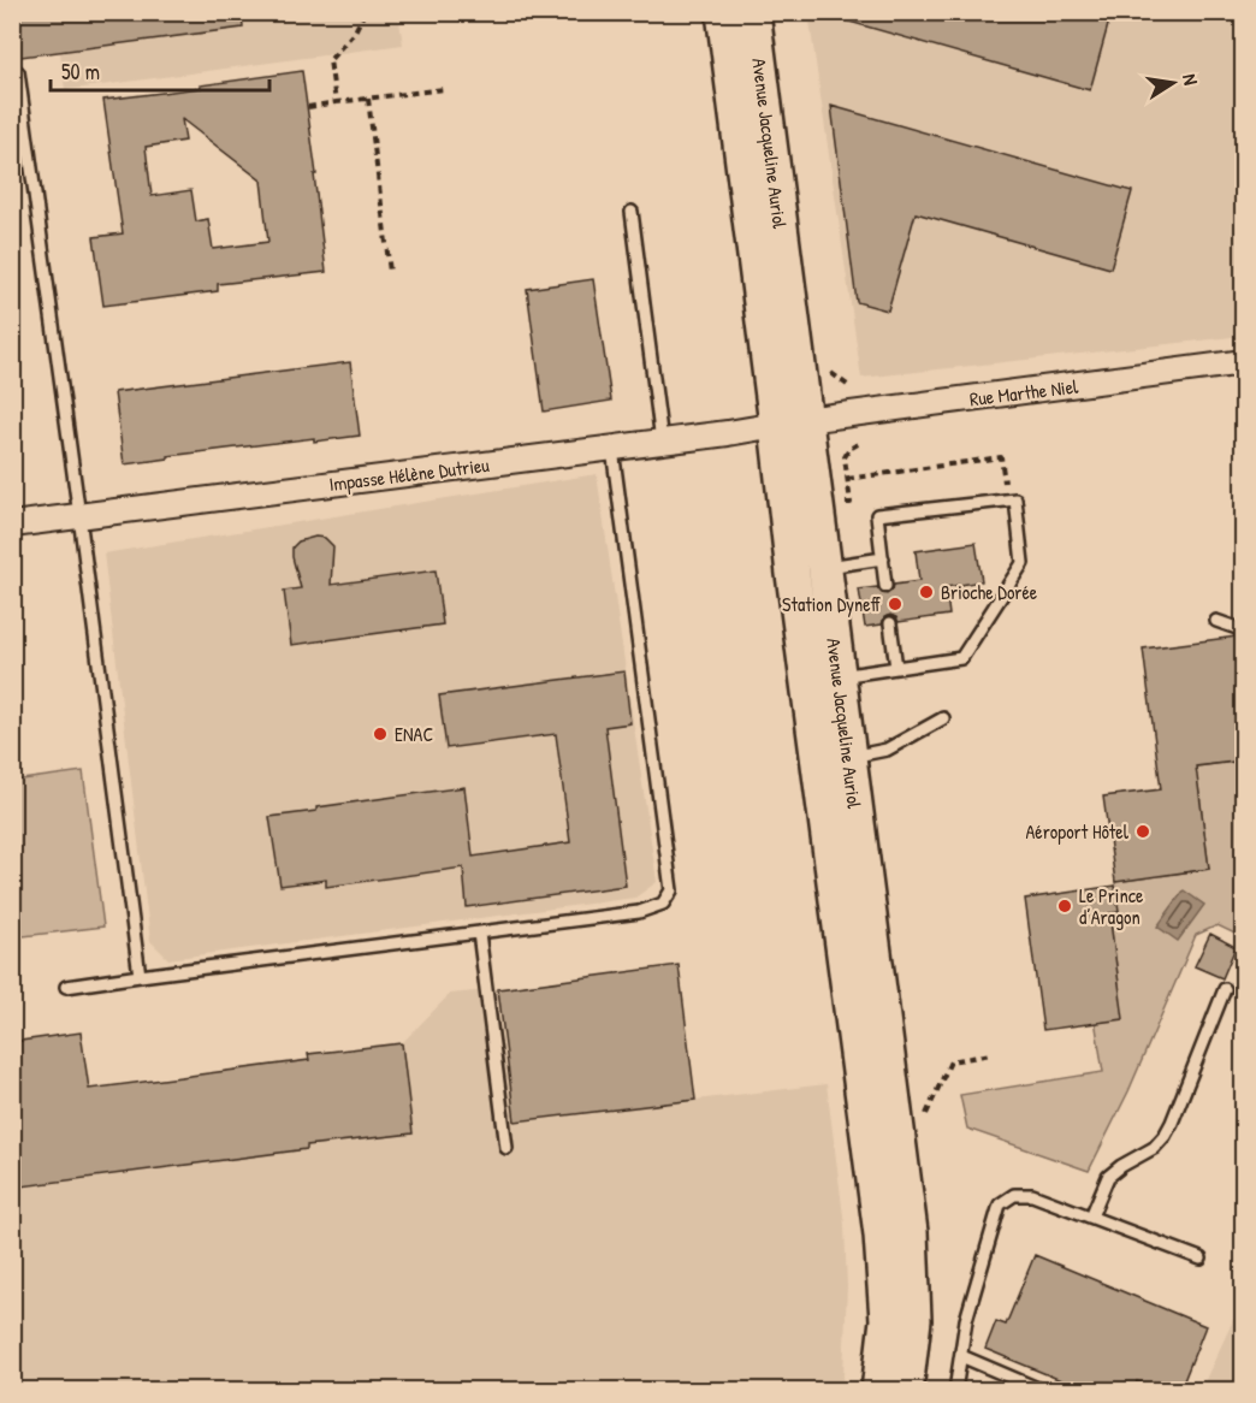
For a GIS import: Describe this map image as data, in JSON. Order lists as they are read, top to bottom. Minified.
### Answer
{"streets":{"main road":["Avenue Jacqueline Auriol"],"street":["Rue Marthe Niel","Impasse Hélène Dutrieu"]},"crossings":[["Avenue Jacqueline Auriol","Rue Marthe Niel"],["Avenue Jacqueline Auriol","Impasse Hélène Dutrieu"],["Rue Marthe Niel","Impasse Hélène Dutrieu"]],"places":["Brioche Dorée","Station Dyneff","ENAC","Aéroport Hôtel","Le Prince d’Aragon"],"scale_bar":"50 m","north":"right"}
